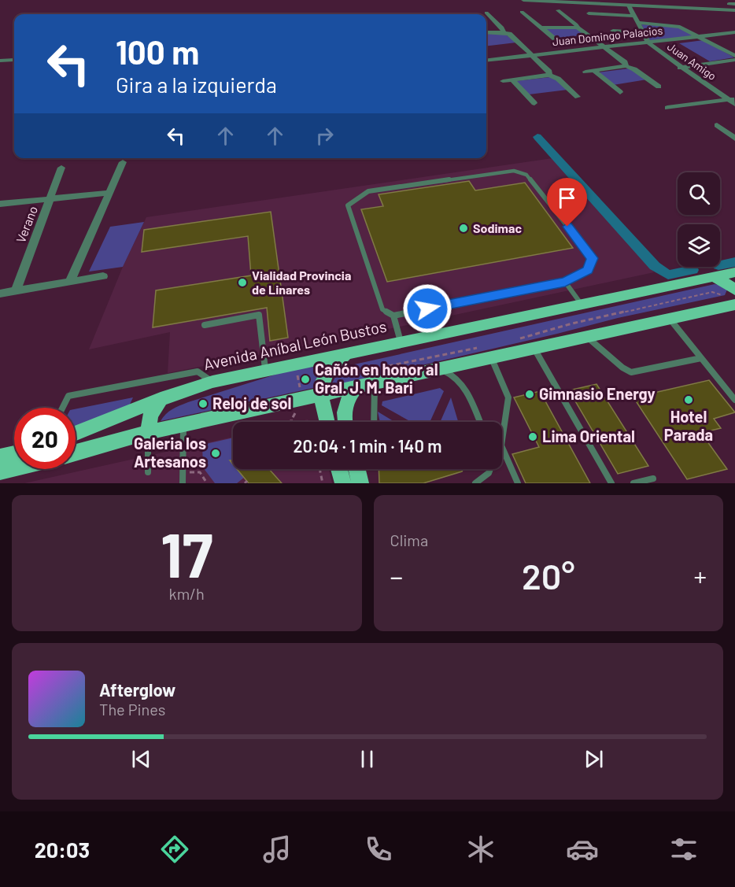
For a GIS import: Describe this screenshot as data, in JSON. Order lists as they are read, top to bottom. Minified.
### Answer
{"streets":{"main road":["Avenida Aníbal León Bustos"],"street":["Juan Domingo Palacios","Juan Amigo","Verano"]},"crossings":[["Juan Domingo Palacios","Juan Amigo"]],"places":["Sodimac","Vialidad Provincia de Linares","Cañón en honor al Gral. J. M. Bari","Gimnasio Energy","Hotel Parada","Reloj de sol","Lima Oriental","Galeria los Artesanos"],"page":{"turn":["100 m","Gira a la izquierda"],"limit":"20","trip":"20:04 · 1 min · 140 m","tile":[["17","km/h"],"Clima"],"heat":["−","20°","+"],"song":["Afterglow","The Pines"],"tabs":"20:03"}}
